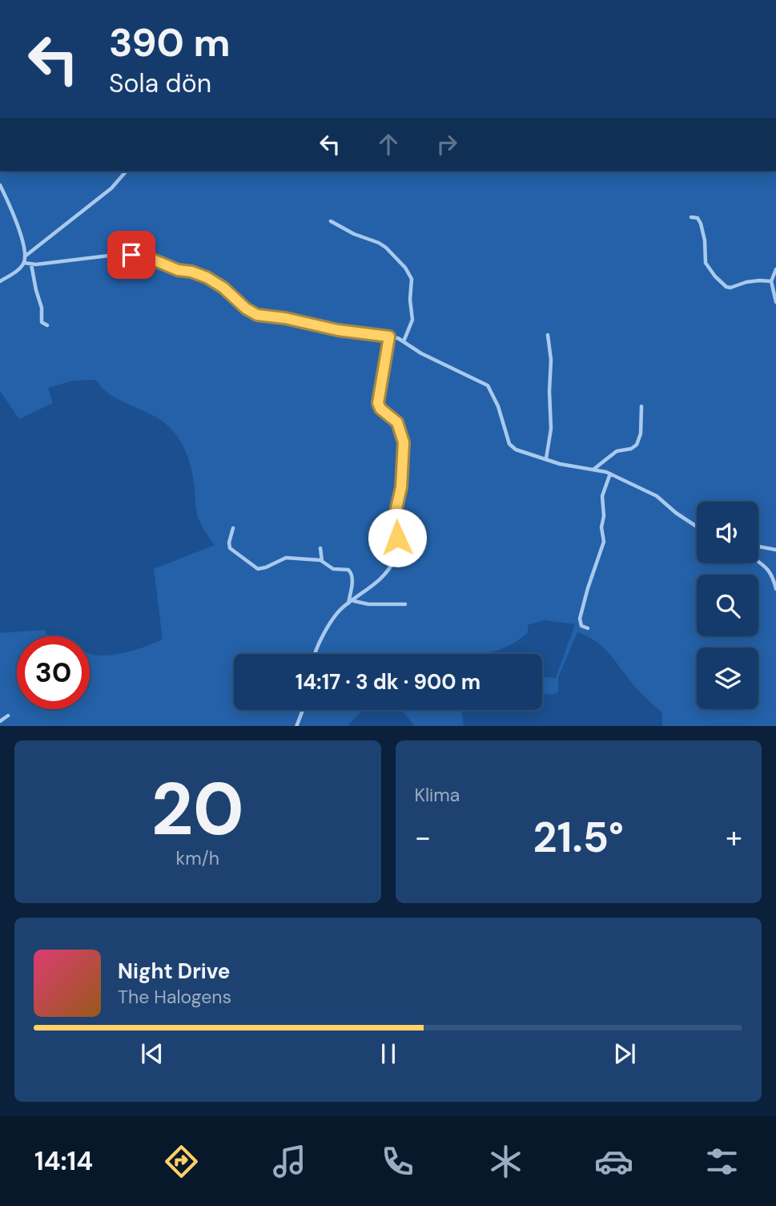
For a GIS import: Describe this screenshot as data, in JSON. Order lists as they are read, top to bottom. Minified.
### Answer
{"page":{"turn":["390 m","Sola dön"],"limit":"30","trip":"14:17 · 3 dk · 900 m","tile":[["20","km/h"],"Klima"],"heat":["−","21.5°","+"],"song":["Night Drive","The Halogens"],"tabs":"14:14"}}
